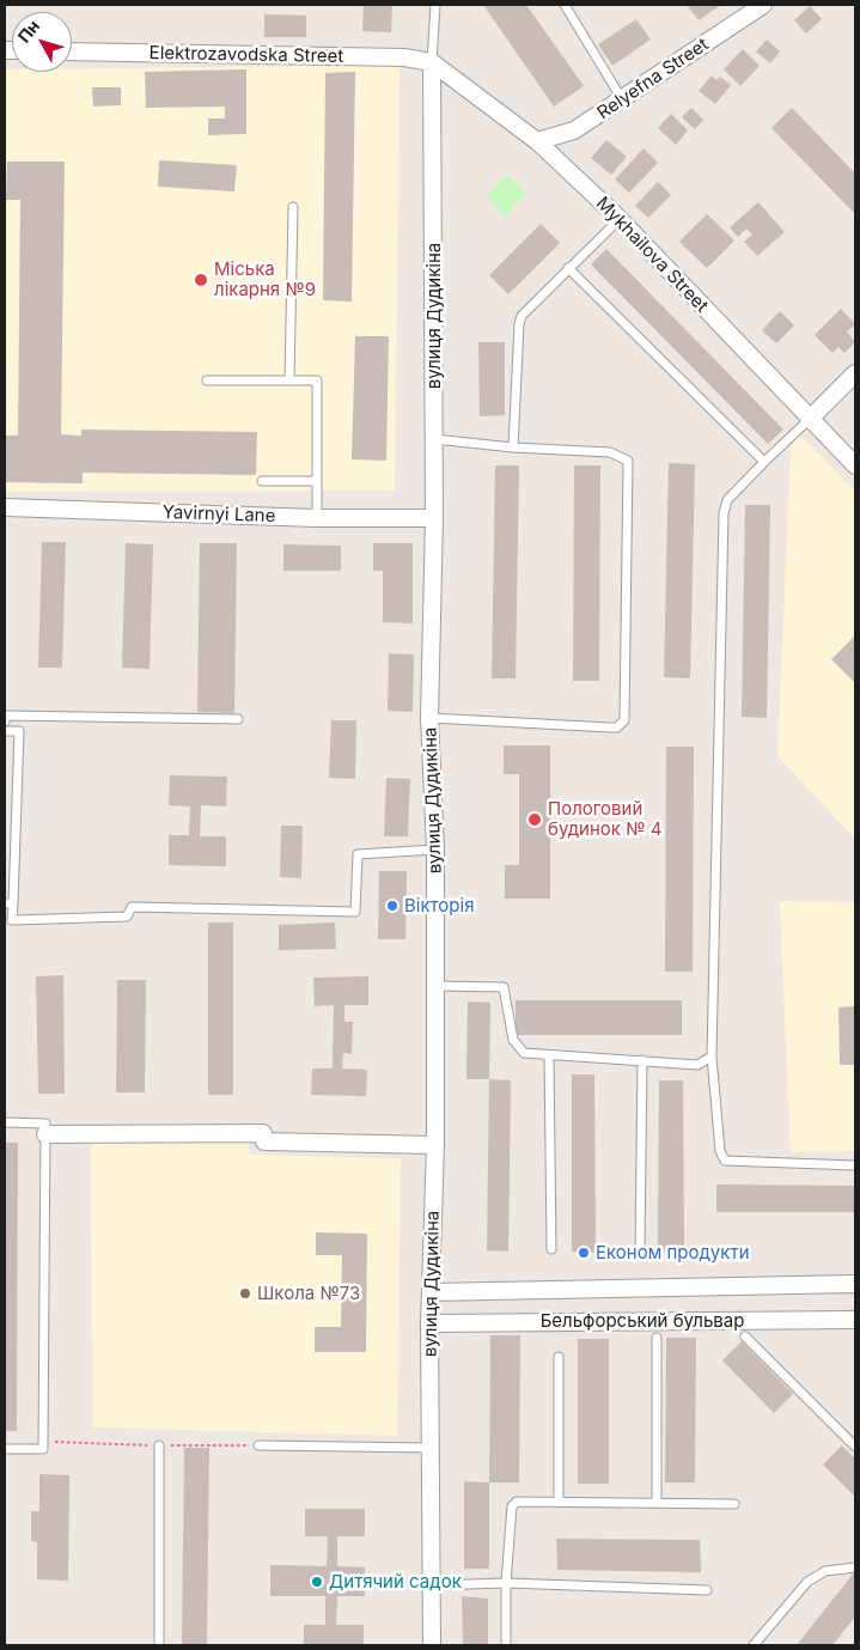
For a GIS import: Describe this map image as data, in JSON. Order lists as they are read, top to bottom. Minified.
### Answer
{"streets":{"street":["Elektrozavodska Street","Relyefna Street","Mykhailova Street","вулиця Дудикіна","Yavirnyi Lane","Бельфорський бульвар"]},"crossings":[["Elektrozavodska Street","Mykhailova Street"],["Elektrozavodska Street","вулиця Дудикіна"],["Relyefna Street","Mykhailova Street"],["Mykhailova Street","вулиця Дудикіна"],["вулиця Дудикіна","Yavirnyi Lane"],["вулиця Дудикіна","Бельфорський бульвар"]],"places":["Міська лікарня №9","Пологовий будинок № 4","Вікторія","Економ продукти","Школа №73","Дитячий садок"],"north":"top left"}
